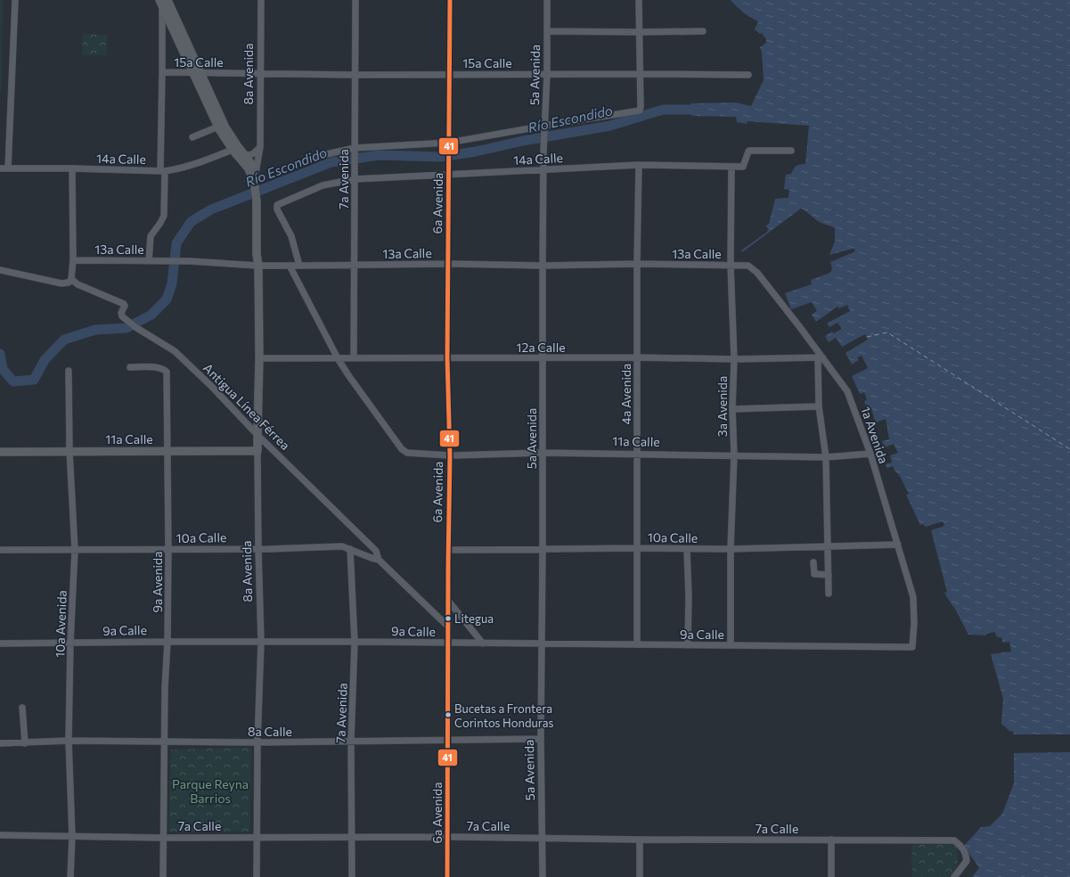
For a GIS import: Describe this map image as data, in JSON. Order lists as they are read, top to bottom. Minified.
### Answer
{"streets":{"main road":["8a Avenida","11a Calle"],"street":["15a Calle","5a Avenida","14a Calle","7a Avenida","6a Avenida","13a Calle","12a Calle","4a Avenida","Antigua Línea Férrea","3a Avenida","1a Avenida","10a Calle","9a Avenida","10a Avenida","9a Calle","8a Calle","7a Calle"]},"crossings":[["15a Calle","8a Avenida"],["15a Calle","5a Avenida"],["15a Calle","7a Avenida"],["15a Calle","6a Avenida"],["8a Avenida","14a Calle"],["8a Avenida","13a Calle"],["8a Avenida","12a Calle"],["8a Avenida","Antigua Línea Férrea"],["8a Avenida","11a Calle"],["8a Avenida","10a Calle"],["8a Avenida","9a Calle"],["8a Avenida","8a Calle"],["8a Avenida","7a Calle"],["5a Avenida","14a Calle"],["5a Avenida","13a Calle"],["5a Avenida","12a Calle"],["5a Avenida","11a Calle"],["5a Avenida","10a Calle"],["5a Avenida","9a Calle"],["5a Avenida","8a Calle"],["5a Avenida","7a Calle"],["14a Calle","7a Avenida"],["14a Calle","6a Avenida"],["14a Calle","13a Calle"],["14a Calle","4a Avenida"],["14a Calle","3a Avenida"],["7a Avenida","13a Calle"],["7a Avenida","12a Calle"],["7a Avenida","10a Calle"],["7a Avenida","9a Calle"],["7a Avenida","8a Calle"],["7a Avenida","7a Calle"],["6a Avenida","13a Calle"],["6a Avenida","12a Calle"],["6a Avenida","Antigua Línea Férrea"],["6a Avenida","11a Calle"],["6a Avenida","10a Calle"],["6a Avenida","9a Calle"],["6a Avenida","8a Calle"],["6a Avenida","7a Calle"],["13a Calle","4a Avenida"],["13a Calle","3a Avenida"],["13a Calle","1a Avenida"],["12a Calle","4a Avenida"],["12a Calle","3a Avenida"],["12a Calle","1a Avenida"],["12a Calle","11a Calle"],["4a Avenida","11a Calle"],["4a Avenida","10a Calle"],["4a Avenida","9a Calle"],["Antigua Línea Férrea","10a Calle"],["3a Avenida","11a Calle"],["3a Avenida","10a Calle"],["3a Avenida","9a Calle"],["1a Avenida","11a Calle"],["1a Avenida","10a Calle"],["1a Avenida","9a Calle"],["11a Calle","9a Avenida"],["11a Calle","10a Avenida"],["10a Calle","9a Avenida"],["10a Calle","10a Avenida"],["9a Avenida","9a Calle"],["9a Avenida","8a Calle"],["9a Avenida","7a Calle"],["10a Avenida","9a Calle"],["10a Avenida","8a Calle"],["10a Avenida","7a Calle"]],"water":["Río Escondido"],"parks":["Parque Reyna Barrios"],"places":["Litegua","Bucetas a Frontera Corintos Honduras"],"lines":["transit line 41"]}
